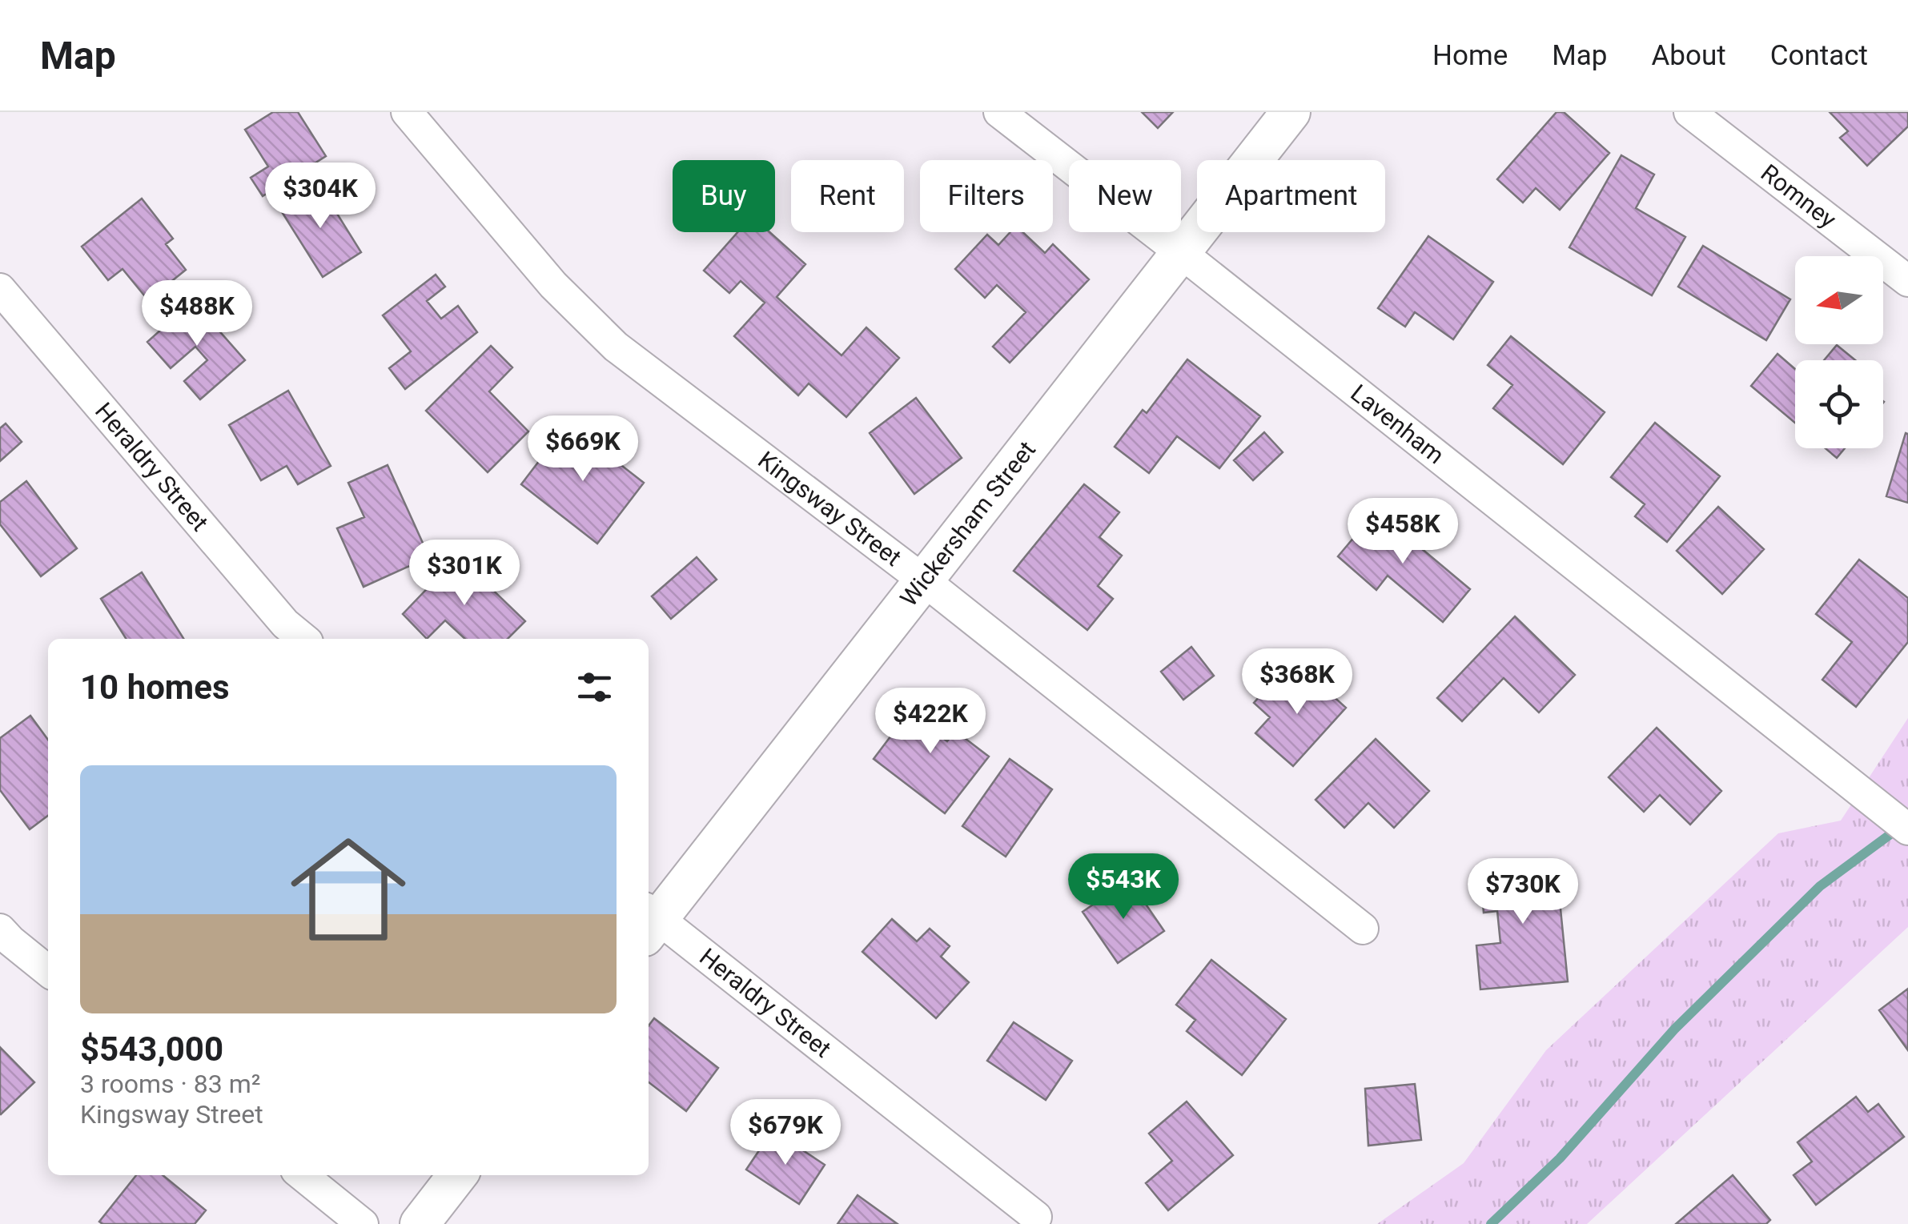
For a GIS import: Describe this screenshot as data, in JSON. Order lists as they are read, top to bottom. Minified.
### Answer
{"streets":{"street":["Romney","Lavenham","Heraldry Street","Kingsway Street","Wickersham Street"]},"crossings":[["Lavenham","Wickersham Street"],["Heraldry Street","Wickersham Street"],["Kingsway Street","Wickersham Street"]],"north":"left","page":{"header":"Map","nav":["Home","Map","About","Contact"],"chip":["Buy","Rent","Filters","New","Apartment"],"price":["$304K","$488K","$669K","$458K","$301K","$368K","$422K","$543K","$730K","$679K"],"heading":"10 homes","list":[{"name":"$543,000","note":"3 rooms · 83 m² · Kingsway Street"}]}}
